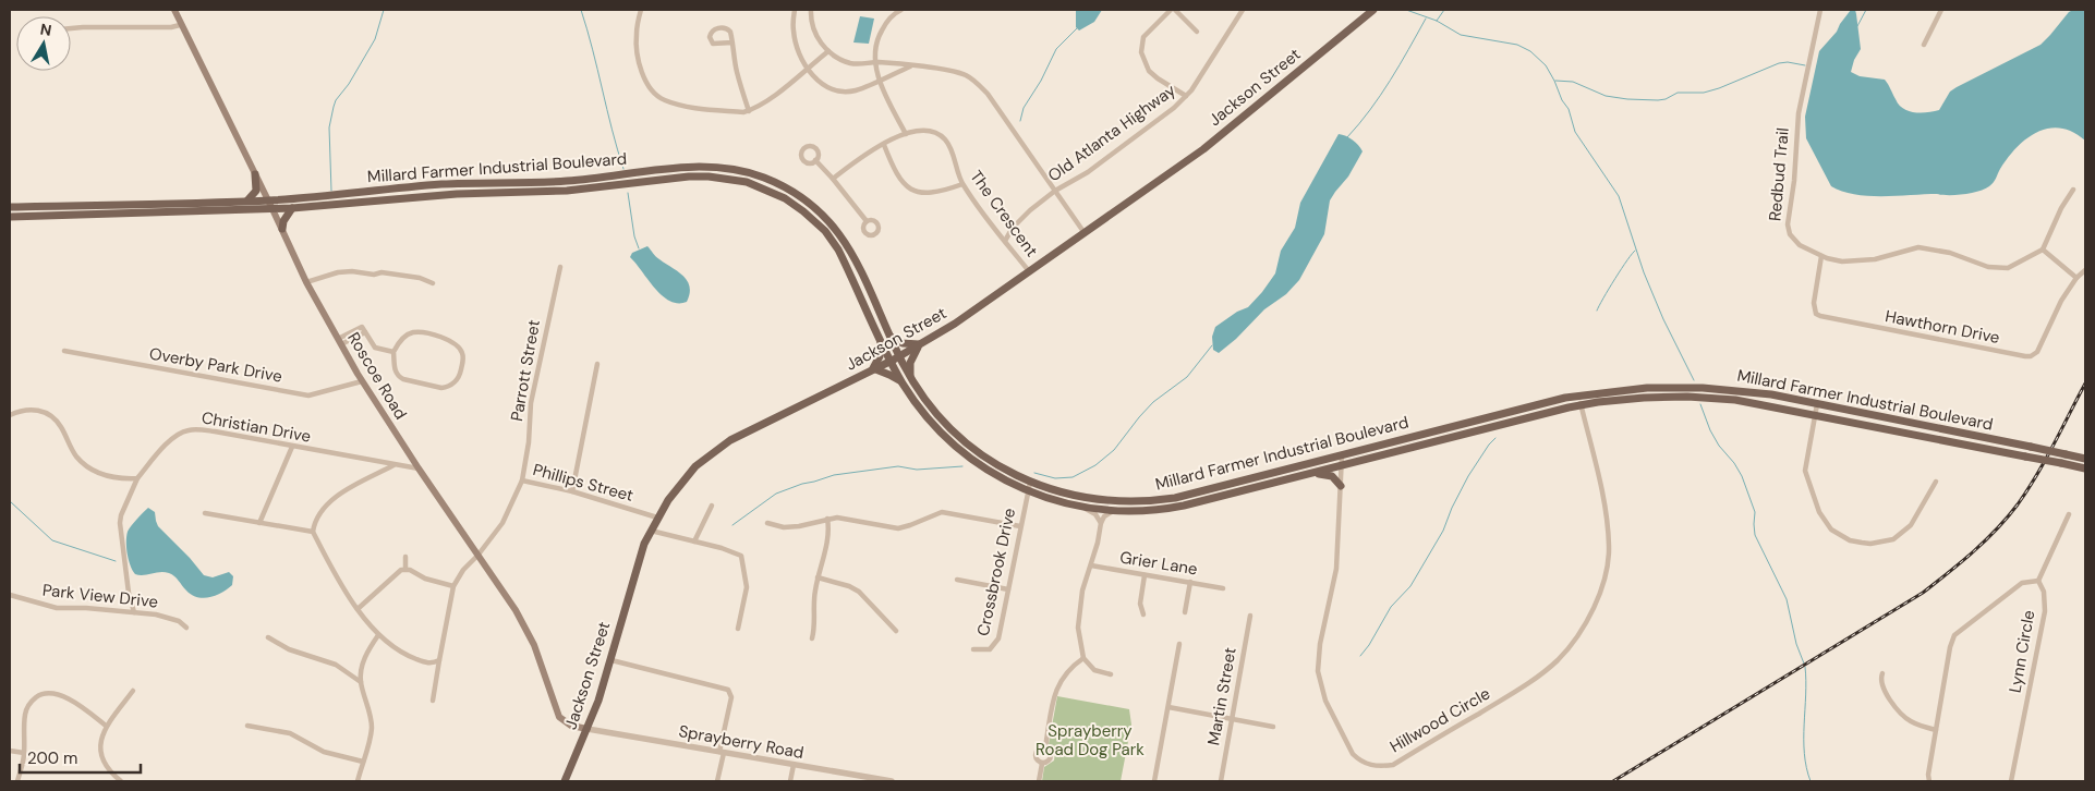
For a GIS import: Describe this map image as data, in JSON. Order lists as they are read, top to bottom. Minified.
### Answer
{"streets":{"main road":["Jackson Street","Millard Farmer Industrial Boulevard","Roscoe Road"],"street":["Old Atlanta Highway","Redbud Trail","The Crescent","Hawthorn Drive","Overby Park Drive","Parrott Street","Christian Drive","Phillips Street","Grier Lane","Crossbrook Drive","Park View Drive","Lynn Circle","Martin Street","Hillwood Circle","Sprayberry Road"]},"crossings":[["Jackson Street","Millard Farmer Industrial Boulevard"],["Jackson Street","The Crescent"],["Jackson Street","Roscoe Road"],["Jackson Street","Phillips Street"],["Jackson Street","Sprayberry Road"],["Old Atlanta Highway","The Crescent"],["Millard Farmer Industrial Boulevard","Roscoe Road"],["Millard Farmer Industrial Boulevard","Crossbrook Drive"],["Millard Farmer Industrial Boulevard","Hillwood Circle"],["Redbud Trail","Hawthorn Drive"],["Overby Park Drive","Roscoe Road"],["Parrott Street","Phillips Street"],["Roscoe Road","Christian Drive"],["Roscoe Road","Phillips Street"],["Roscoe Road","Sprayberry Road"],["Christian Drive","Park View Drive"]],"parks":["Sprayberry Road Dog Park"],"scale_bar":"200 m","north":"top"}
